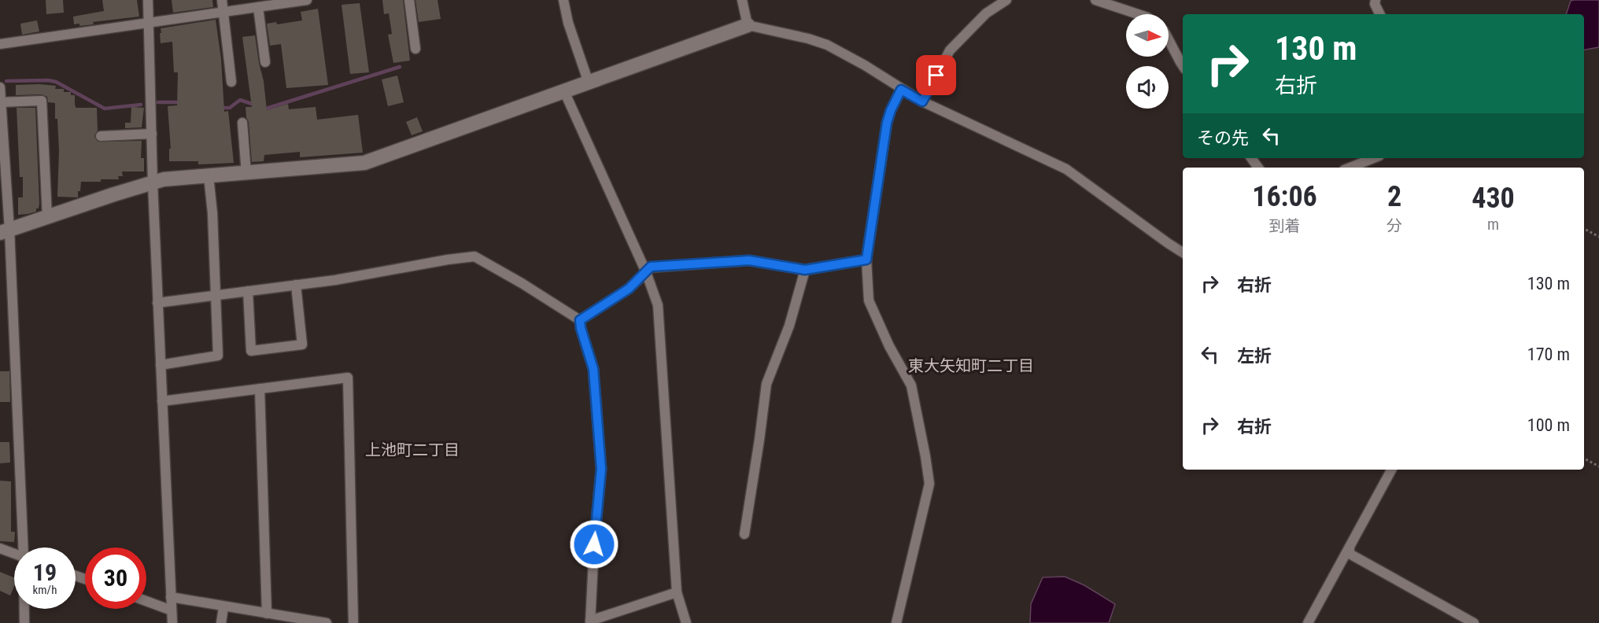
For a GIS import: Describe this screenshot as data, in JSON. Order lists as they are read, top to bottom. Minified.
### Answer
{"districts":["東大矢知町二丁目","上池町二丁目"],"north":"right","page":{"turn":["130 m","右折"],"then":"その先","eta":["16:06","到着","2","分","430","m"],"list":[{"name":"右折","value":"130 m"},{"name":"左折","value":"170 m"},{"name":"右折","value":"100 m"}],"speed":"19 km/h","limit":"30"}}
